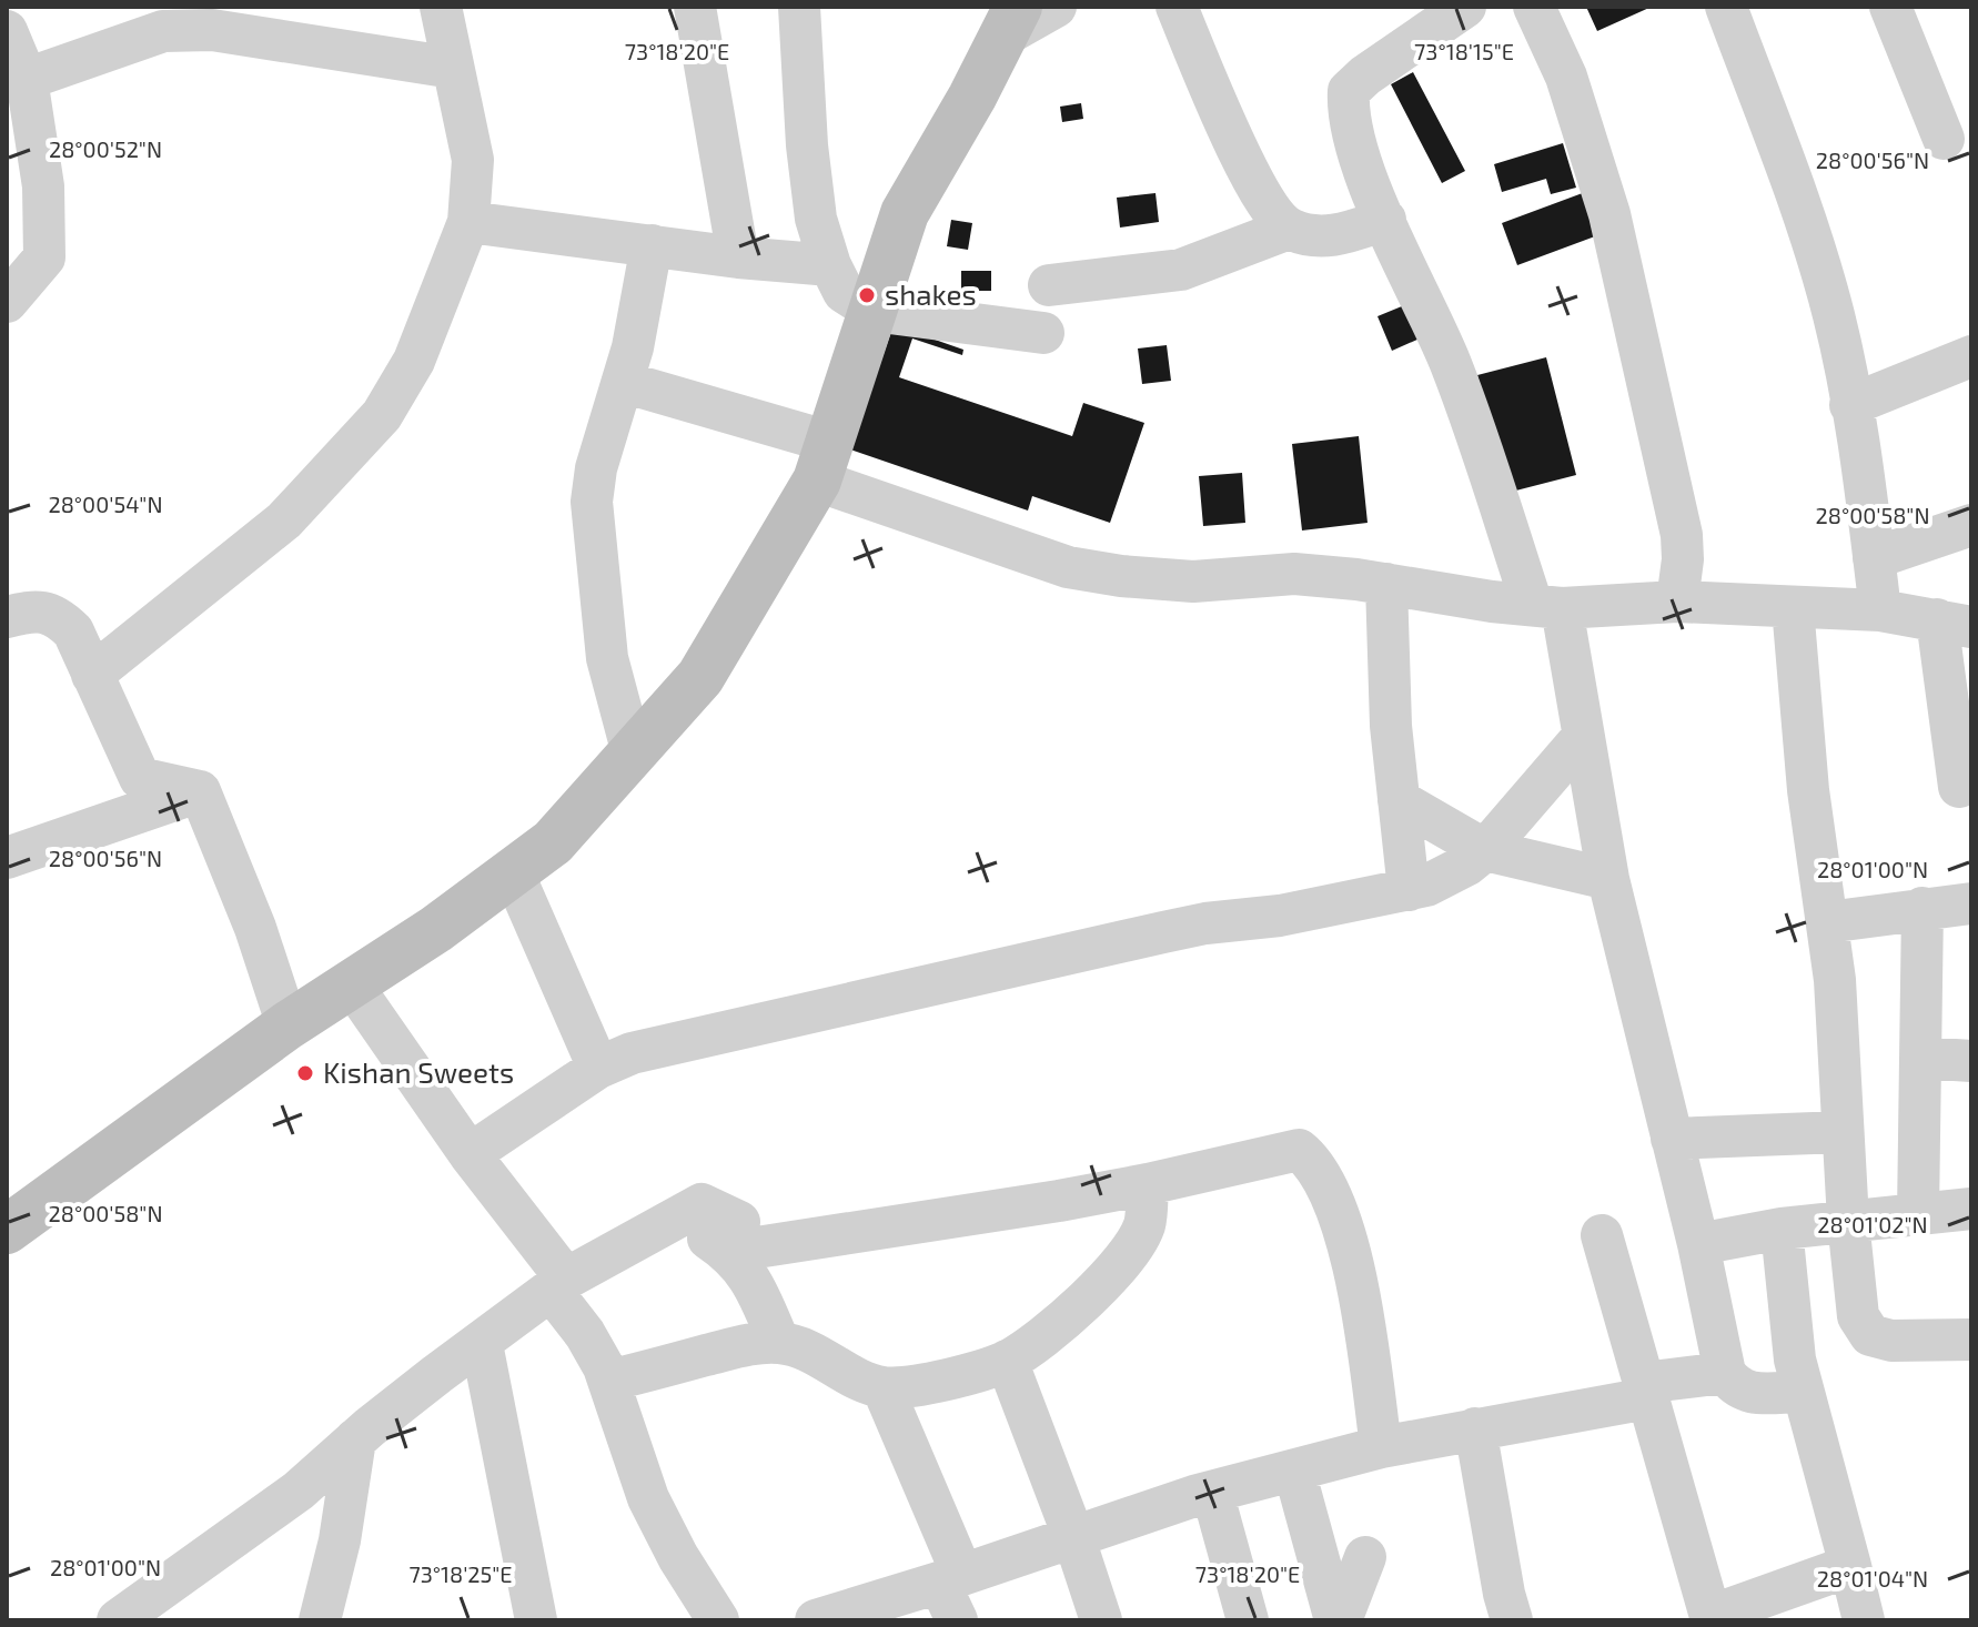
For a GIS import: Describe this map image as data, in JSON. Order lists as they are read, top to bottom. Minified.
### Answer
{"places":["shakes","Kishan Sweets"],"coordinates":["73°18'15\"E","73°18'20\"E","28°00'52\"N","28°00'56\"N","28°00'54\"N","28°00'58\"N","28°01'00\"N","28°01'02\"N","73°18'25\"E","28°01'04\"N"]}
